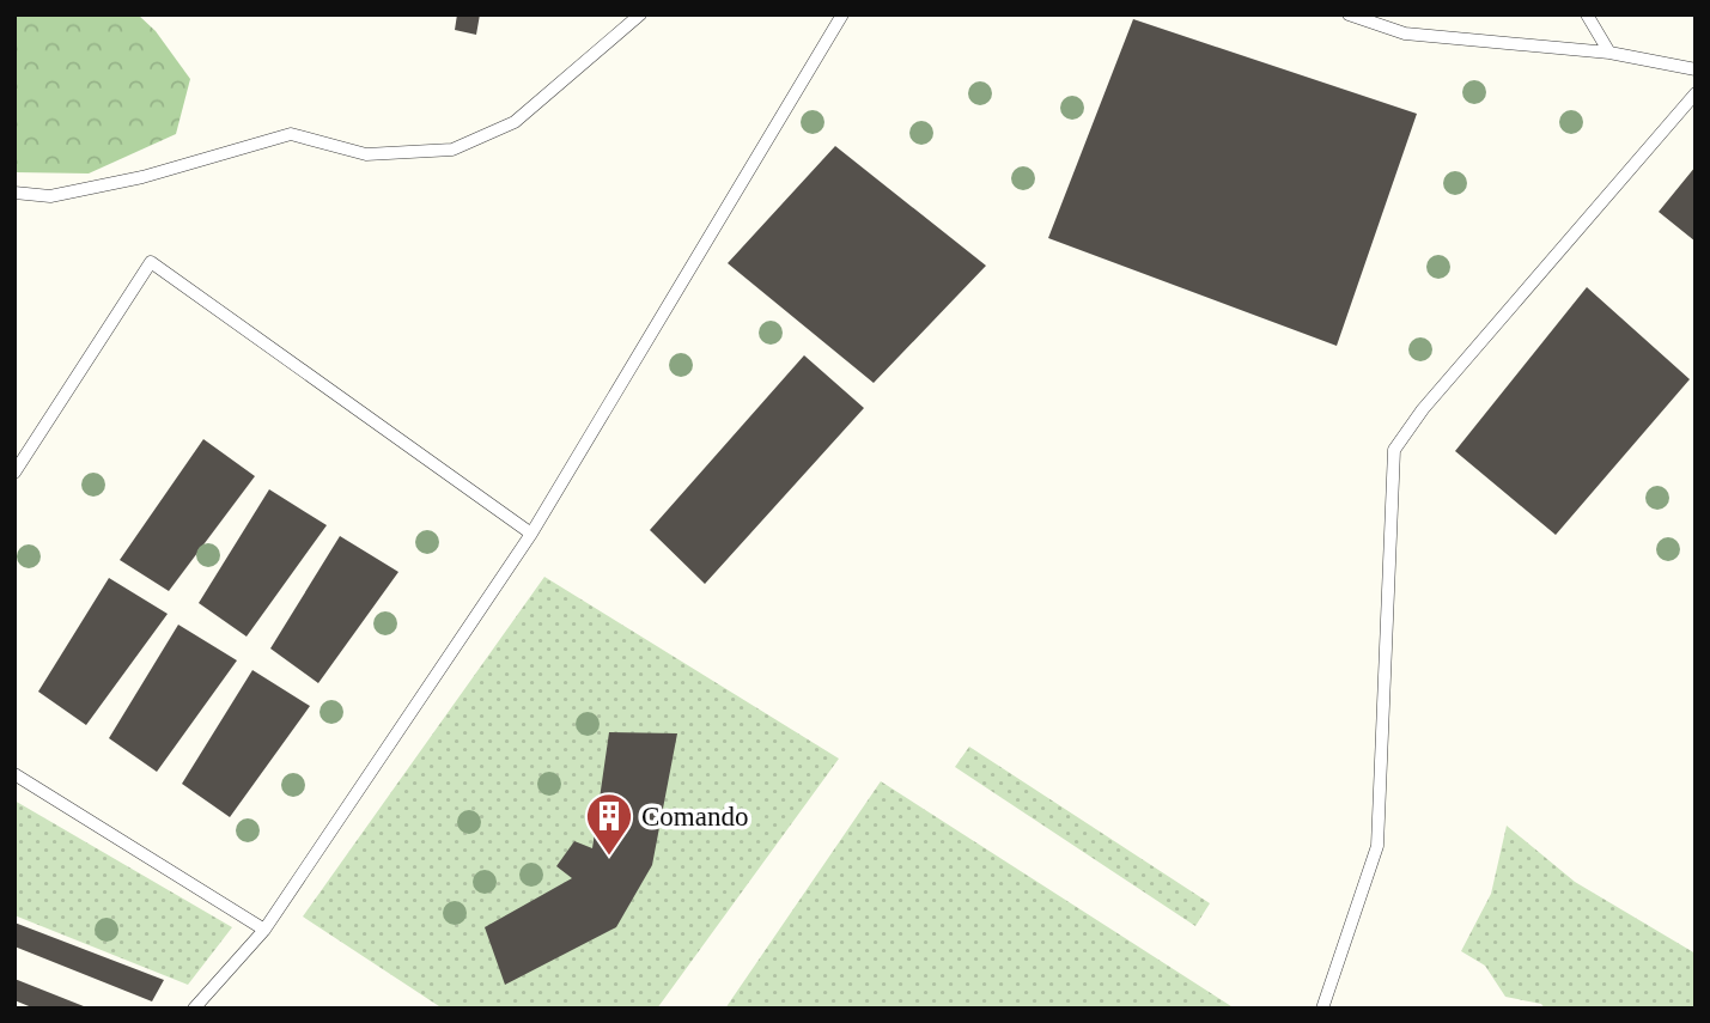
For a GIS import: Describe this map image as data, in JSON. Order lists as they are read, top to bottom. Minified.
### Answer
{"places":{"building":["Comando"]}}
